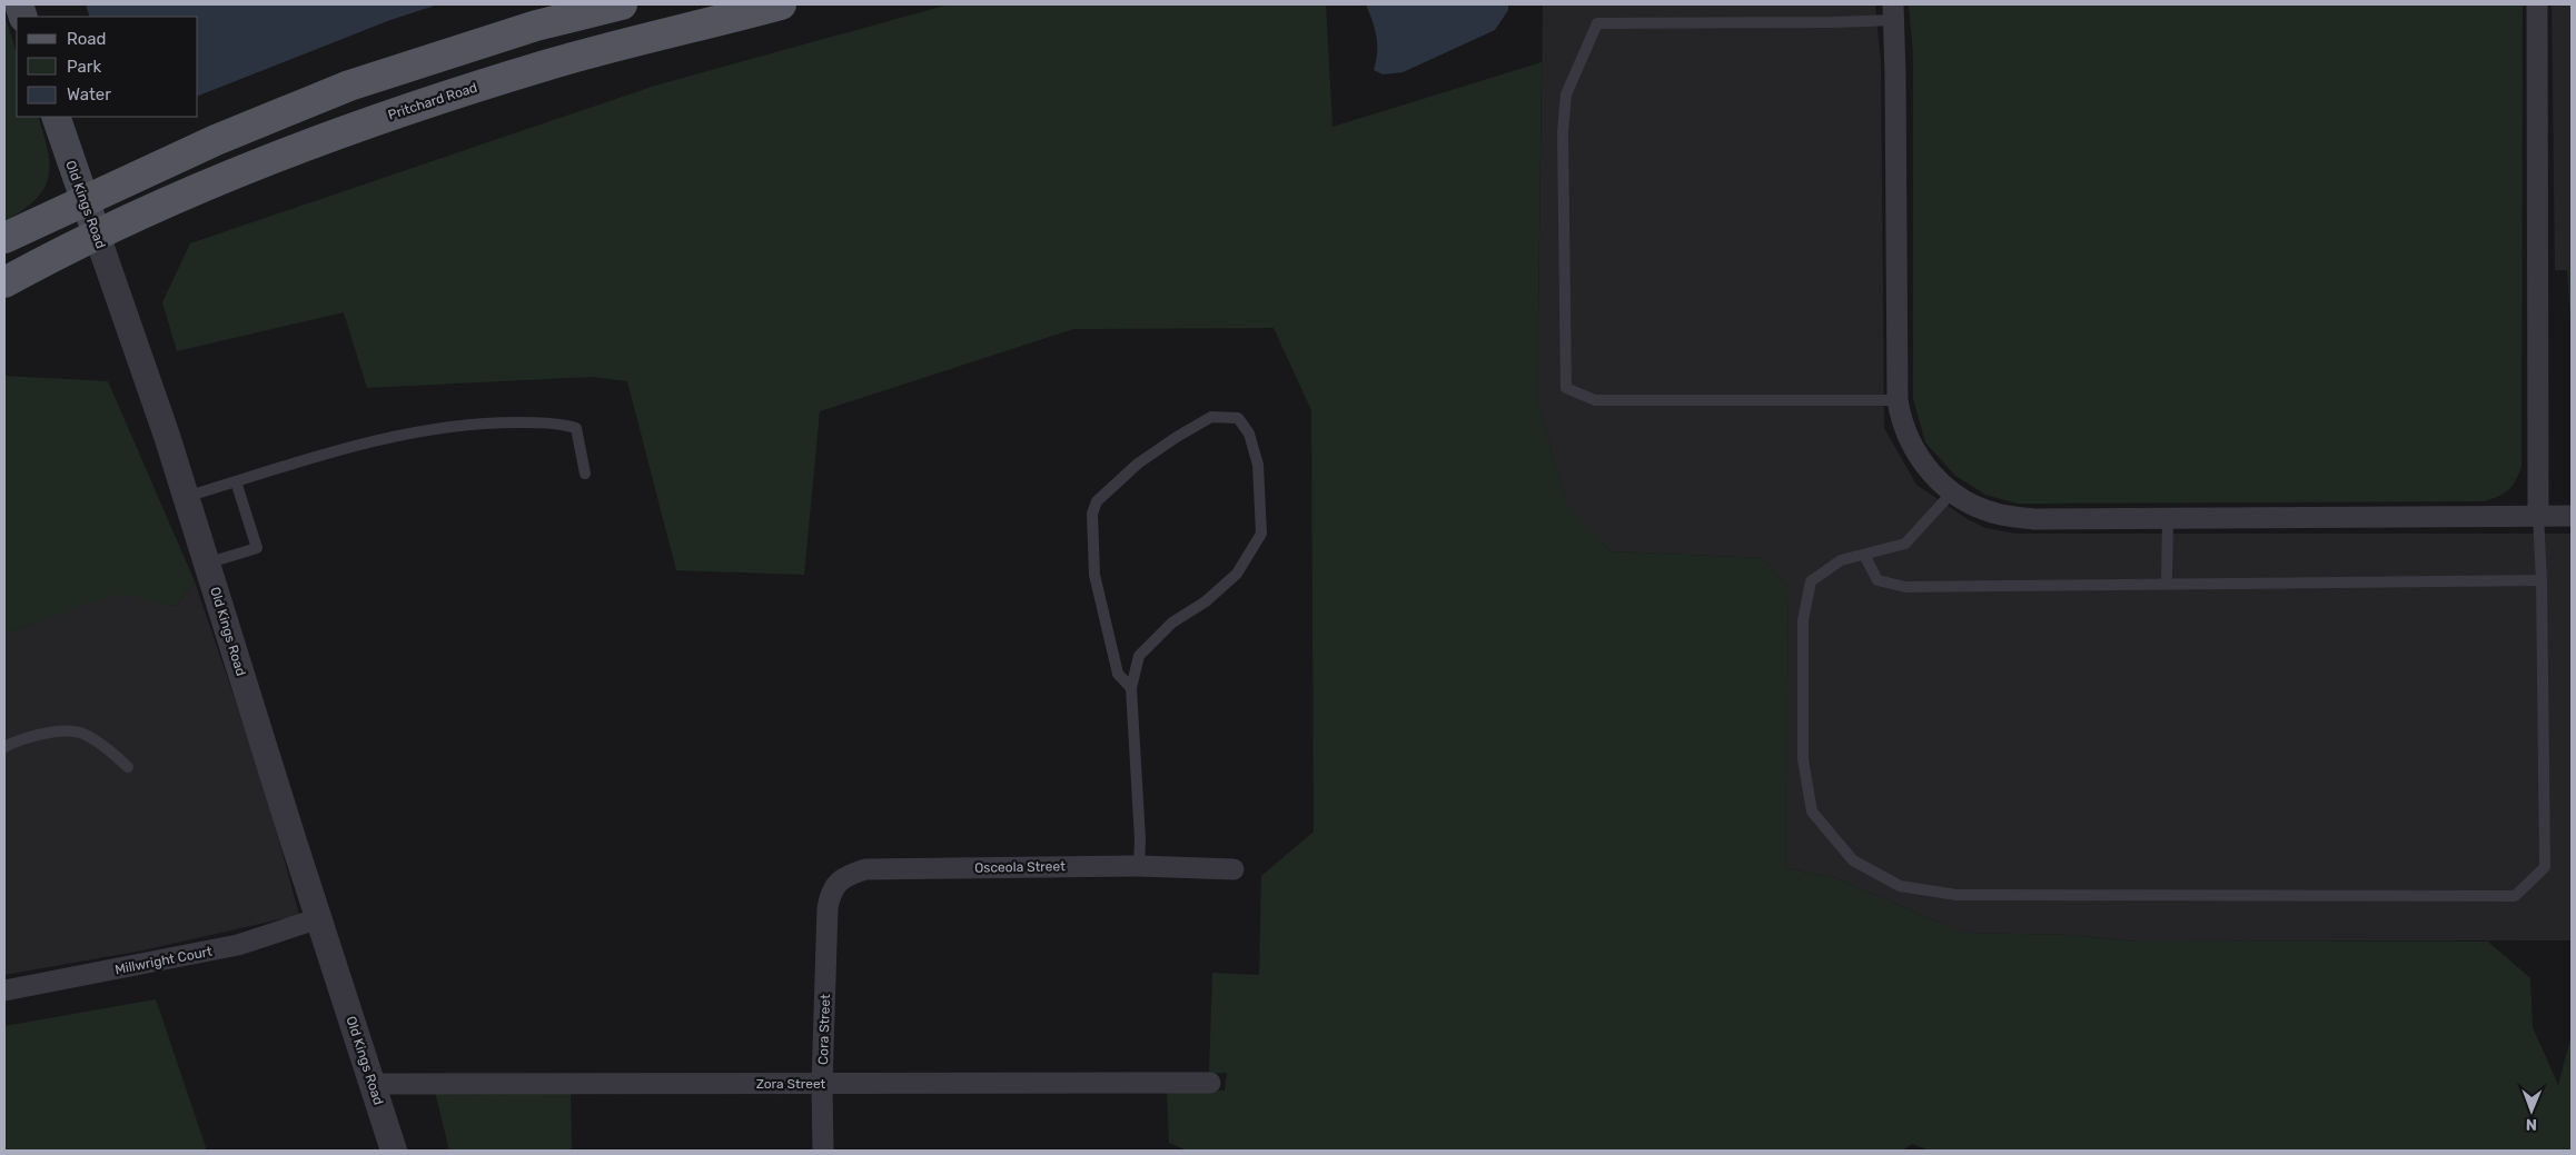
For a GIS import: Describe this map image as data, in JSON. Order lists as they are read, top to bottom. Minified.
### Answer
{"streets":{"main road":["Pritchard Road","Old Kings Road"],"street":["Osceola Street","Millwright Court","Cora Street","Zora Street"]},"crossings":[["Pritchard Road","Old Kings Road"],["Old Kings Road","Millwright Court"],["Old Kings Road","Zora Street"],["Osceola Street","Cora Street"],["Cora Street","Zora Street"]],"legend":["Road","Park","Water"],"north":"bottom"}
